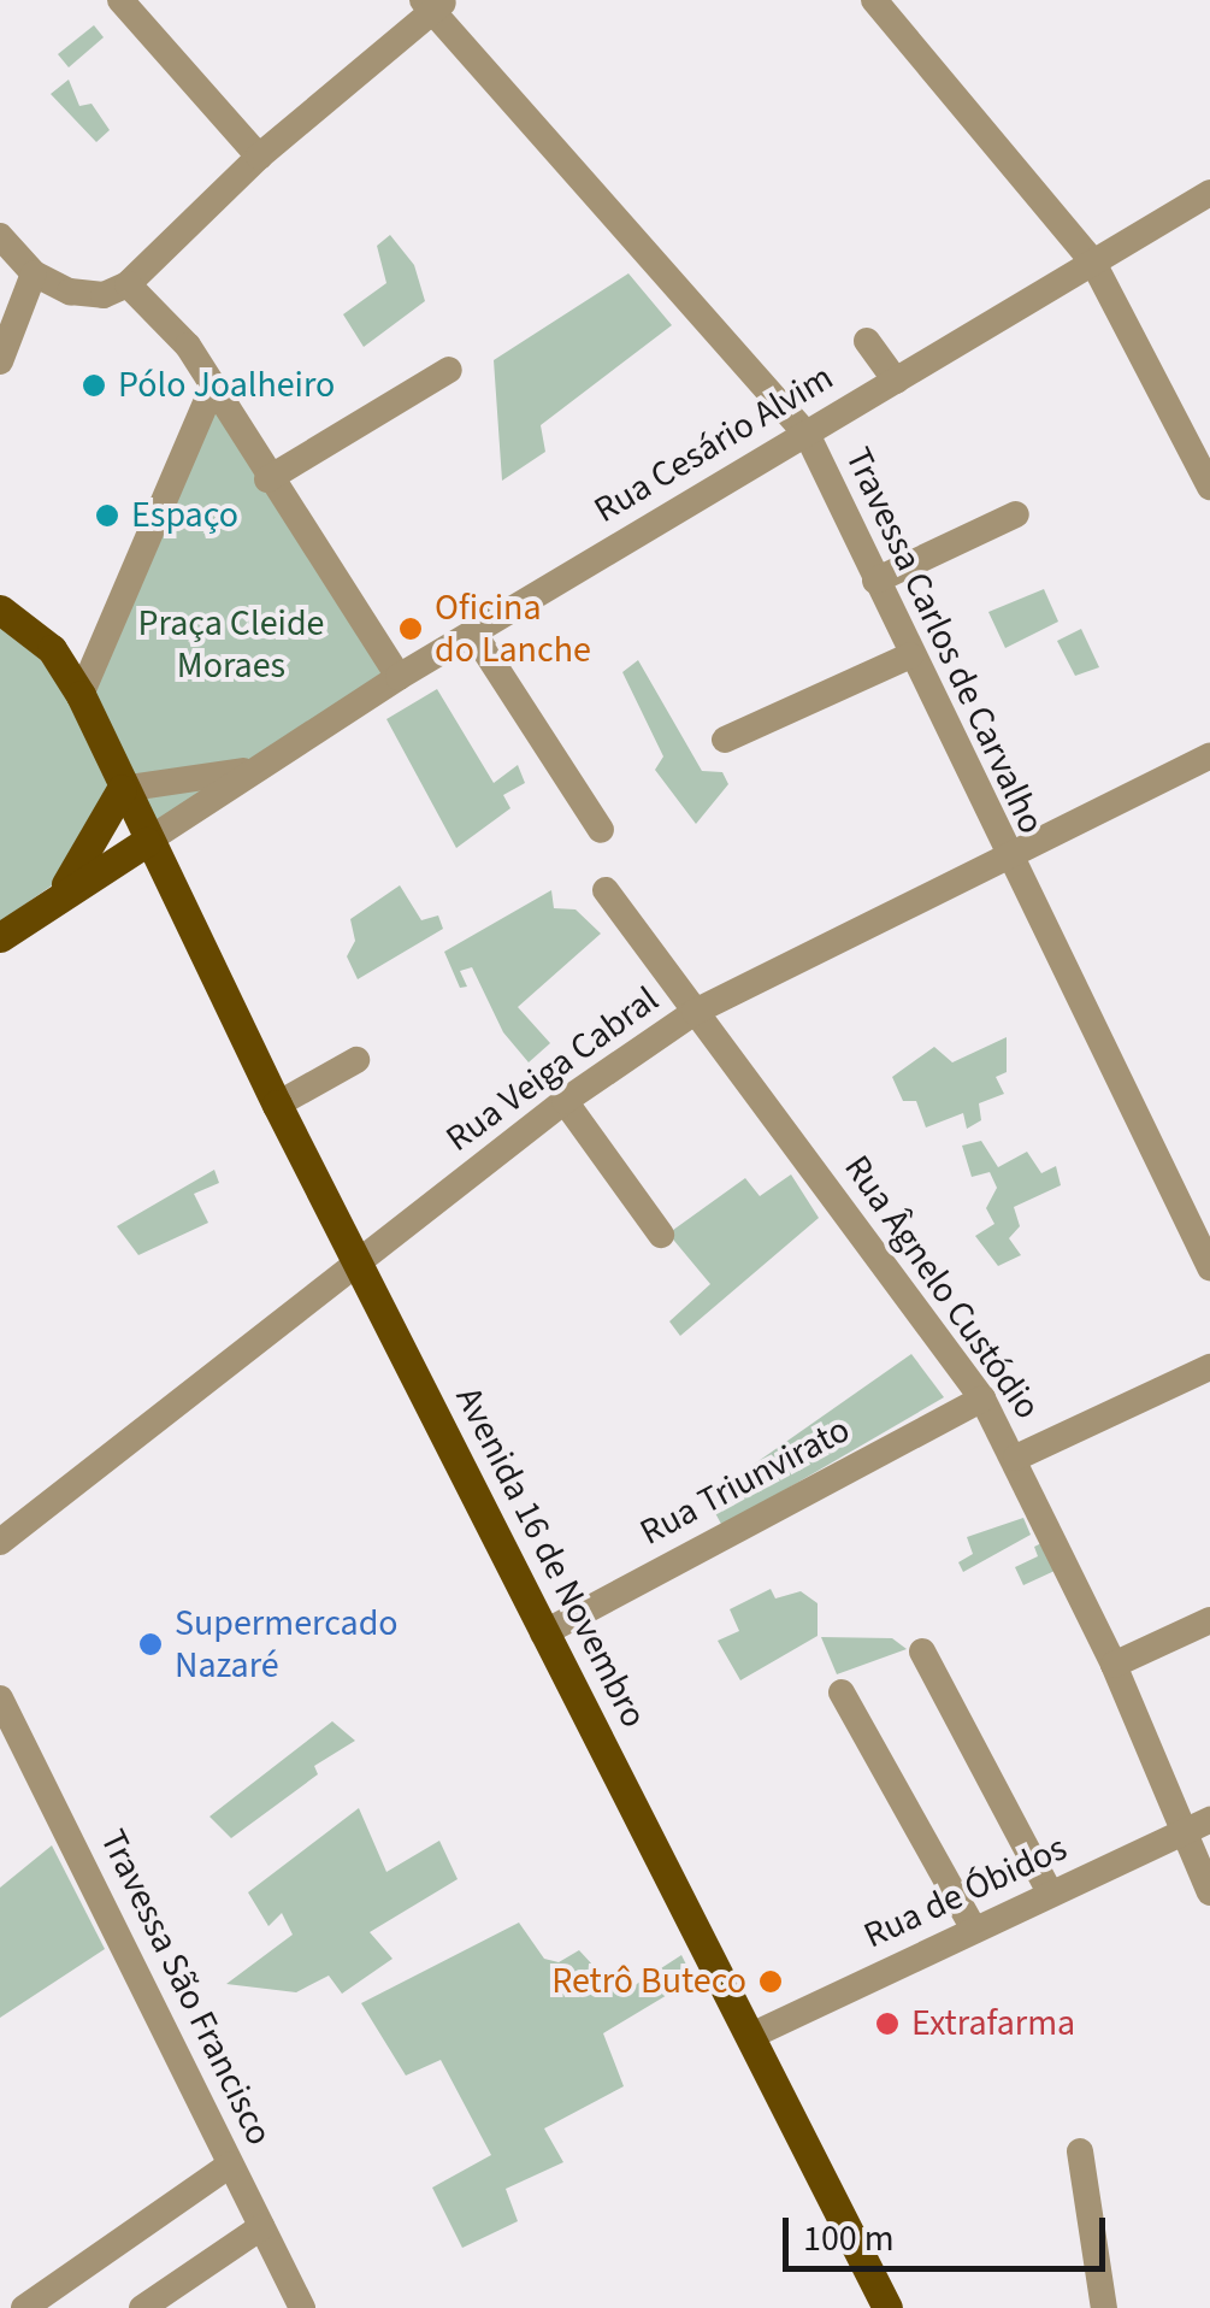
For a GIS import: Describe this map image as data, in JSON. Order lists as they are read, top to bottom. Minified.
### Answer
{"streets":{"main road":["Avenida 16 de Novembro"],"street":["Rua Cesário Alvim","Travessa Carlos de Carvalho","Rua Veiga Cabral","Rua Âgnelo Custódio","Rua Triunvirato","Rua de Óbidos","Travessa São Francisco"]},"crossings":[["Rua Cesário Alvim","Travessa Carlos de Carvalho"],["Rua Cesário Alvim","Avenida 16 de Novembro"],["Travessa Carlos de Carvalho","Rua Veiga Cabral"],["Rua Veiga Cabral","Rua Âgnelo Custódio"],["Rua Veiga Cabral","Avenida 16 de Novembro"],["Rua Âgnelo Custódio","Rua Triunvirato"],["Rua Âgnelo Custódio","Rua de Óbidos"],["Rua Triunvirato","Avenida 16 de Novembro"],["Avenida 16 de Novembro","Rua de Óbidos"]],"parks":["Praça Cleide Moraes"],"places":["Pólo Joalheiro","Espaço","Oficina do Lanche","Supermercado Nazaré","Retrô Buteco","Extrafarma"],"scale_bar":"100 m"}
